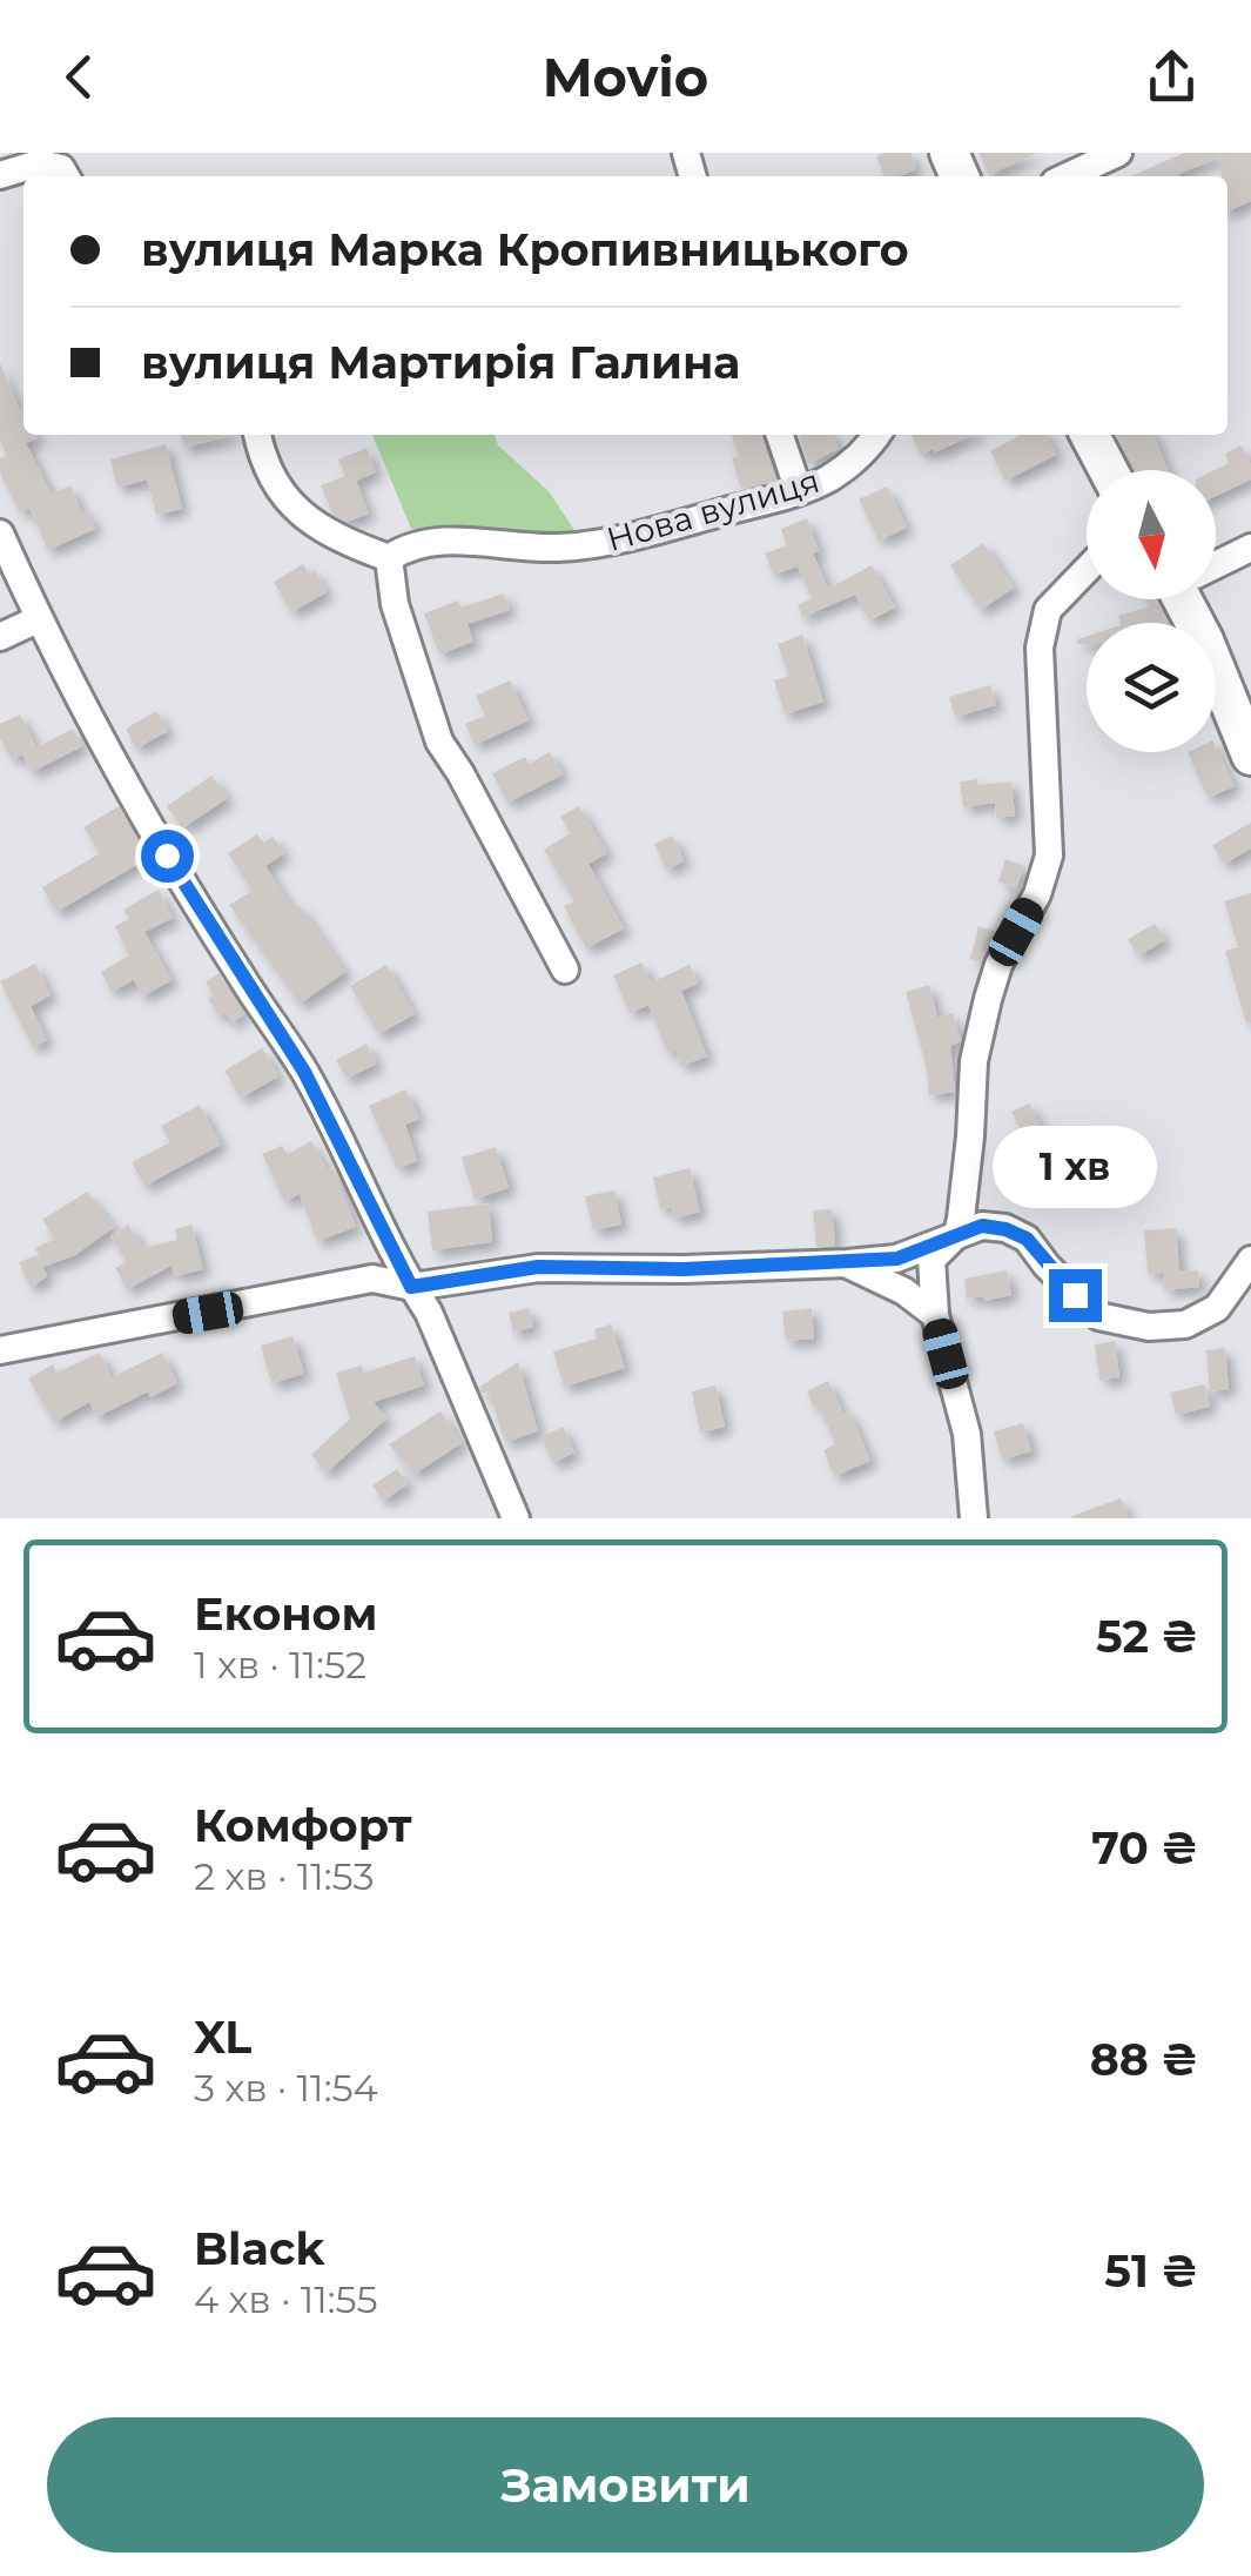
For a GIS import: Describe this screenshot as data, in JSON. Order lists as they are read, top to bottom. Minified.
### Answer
{"streets":{"street":["Нова вулиця"]},"north":"bottom","page":{"header":"Movio","banner":["вулиця Марка Кропивницького","вулиця Мартирія Галина"],"bubble":"1 хв","list":[{"name":"Економ","note":"1 хв · 11:52","value":"52 ₴"},{"name":"Комфорт","note":"2 хв · 11:53","value":"70 ₴"},{"name":"XL","note":"3 хв · 11:54","value":"88 ₴"},{"name":"Black","note":"4 хв · 11:55","value":"51 ₴"}],"buttons":"Замовити"}}
